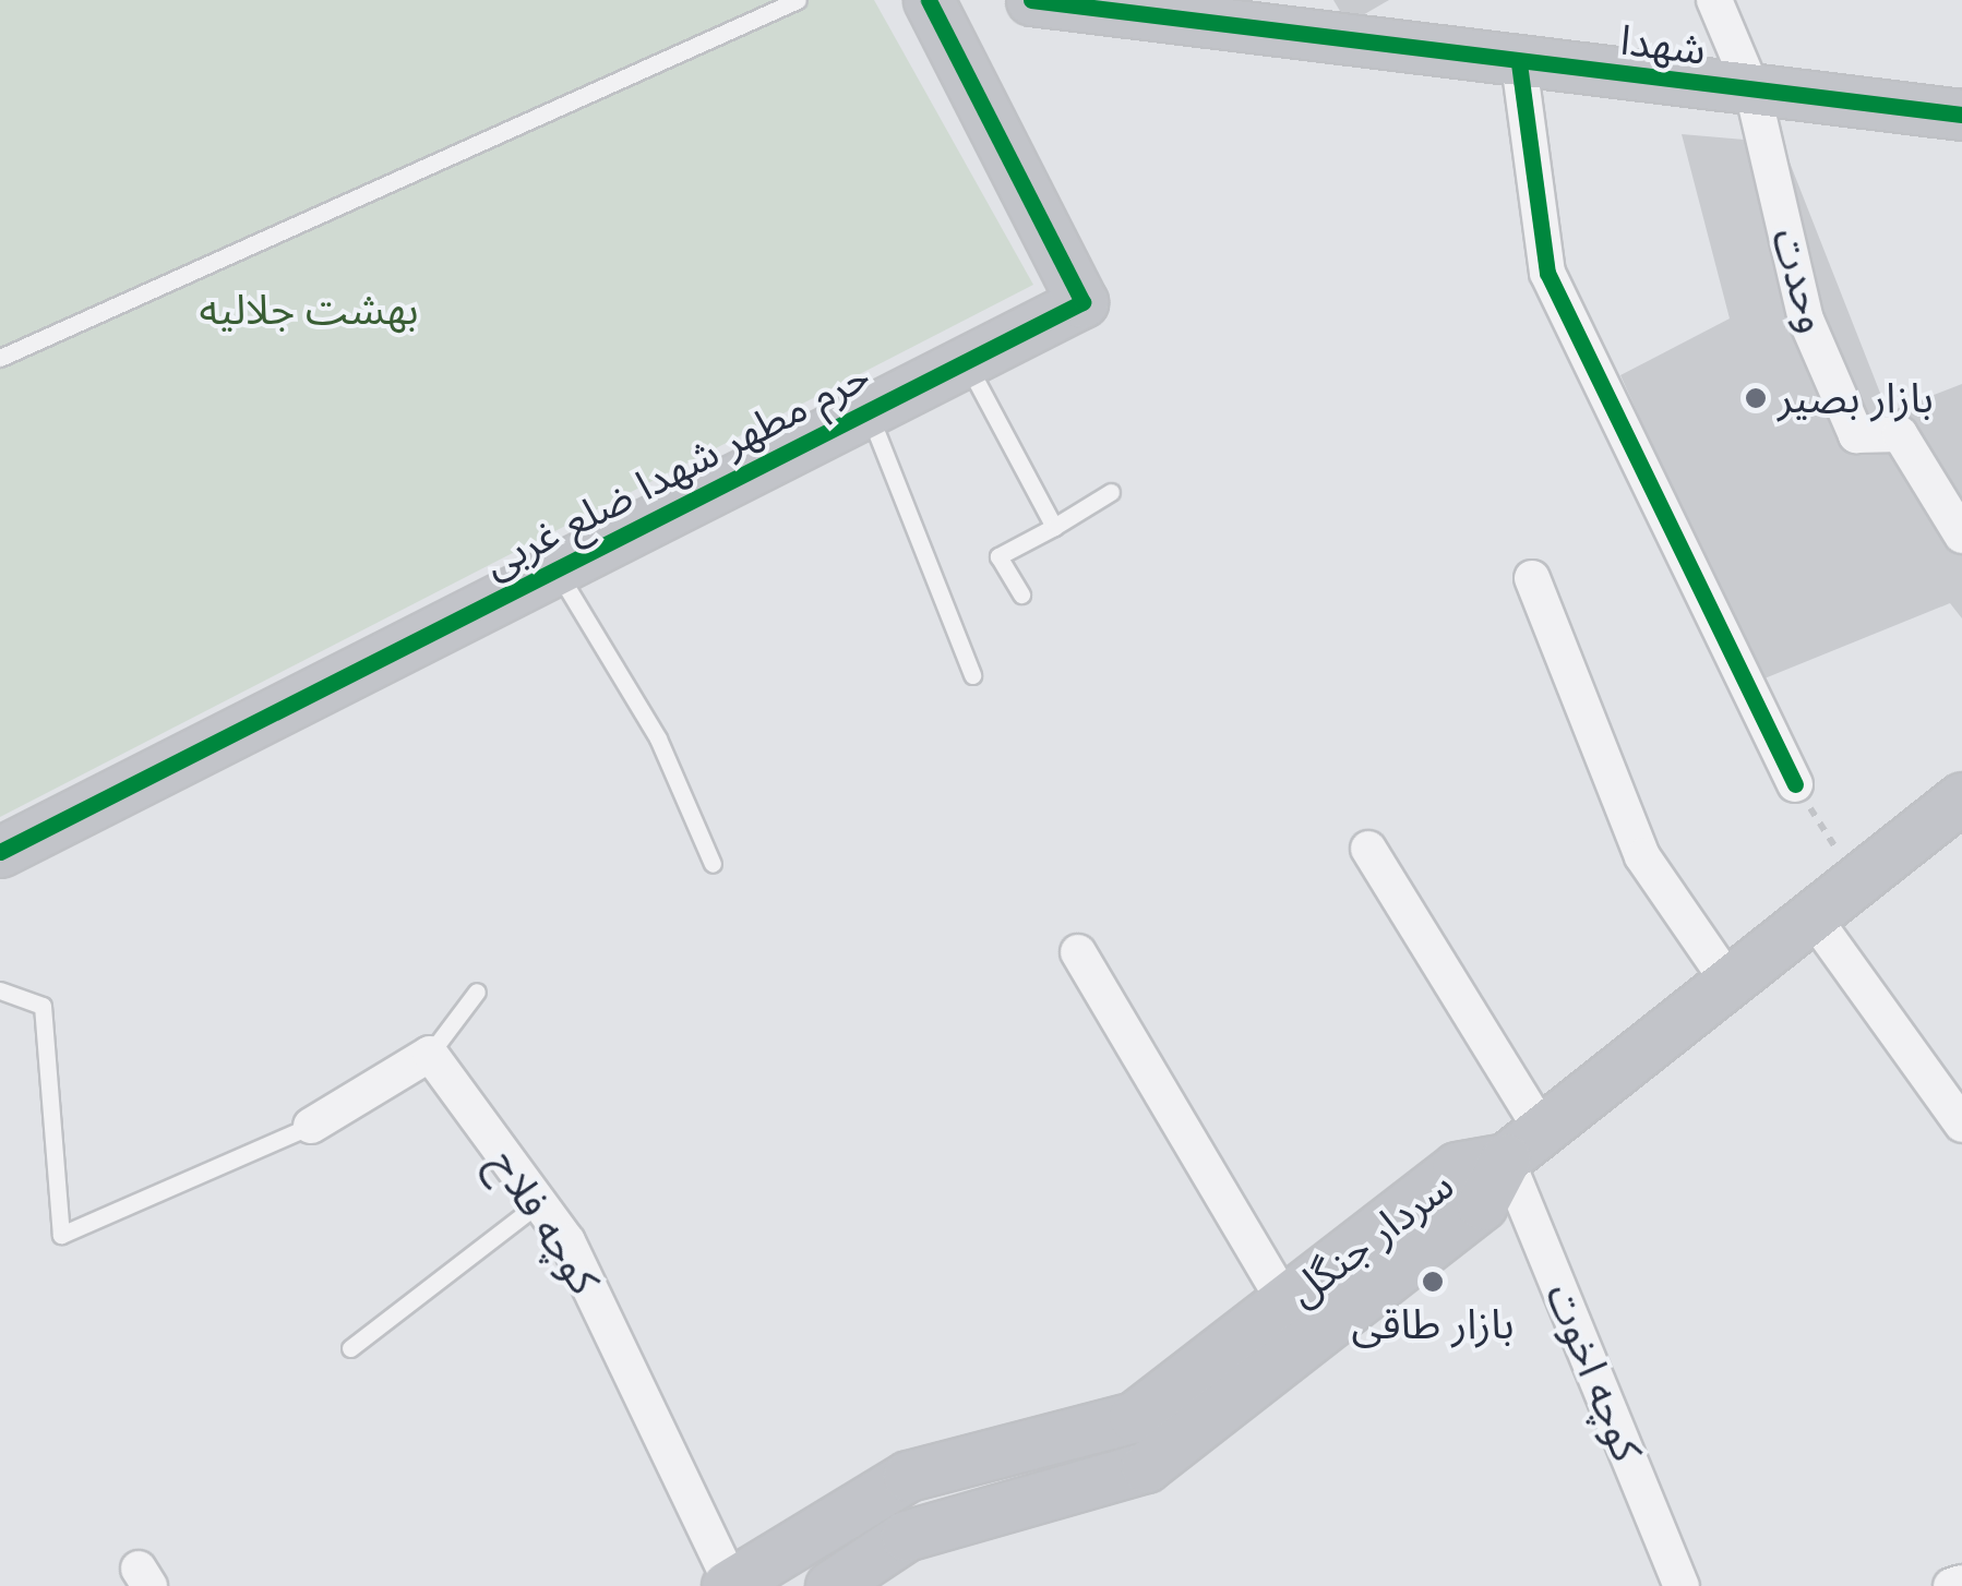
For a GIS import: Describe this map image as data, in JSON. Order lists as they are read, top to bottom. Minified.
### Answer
{"streets":{"street":["شهدا","وحدت","حرم مطهر شهدا ضلع غربی","کوچه فلاح","سردار جنگل","کوچه اخوت"]},"crossings":[["شهدا","وحدت"],["کوچه فلاح","سردار جنگل"],["سردار جنگل","کوچه اخوت"]],"parks":["بهشت جلالیه"],"places":["بازار بصیر","بازار طاقی"]}
